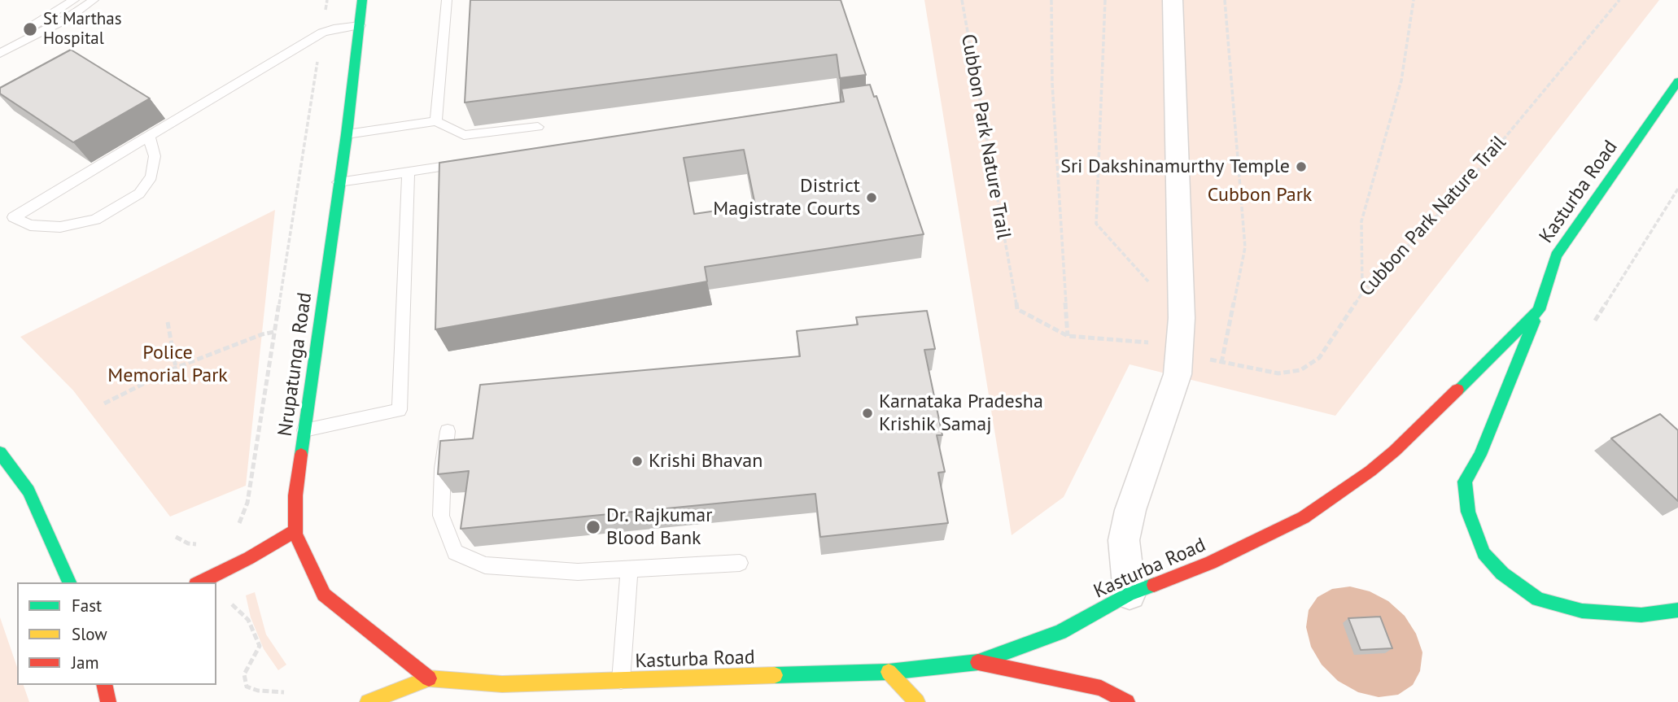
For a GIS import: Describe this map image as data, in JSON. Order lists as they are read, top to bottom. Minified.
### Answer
{"streets":{"main road":["Kasturba Road","Nrupatunga Road"],"path":["Cubbon Park Nature Trail"]},"crossings":[["Kasturba Road","Nrupatunga Road"]],"parks":["Cubbon Park","Police Memorial Park"],"places":["St Marthas Hospital","Sri Dakshinamurthy Temple","District Magistrate Courts","Karnataka Pradesha Krishik Samaj","Krishi Bhavan","Dr. Rajkumar Blood Bank"],"legend":["Fast","Slow","Jam"]}
